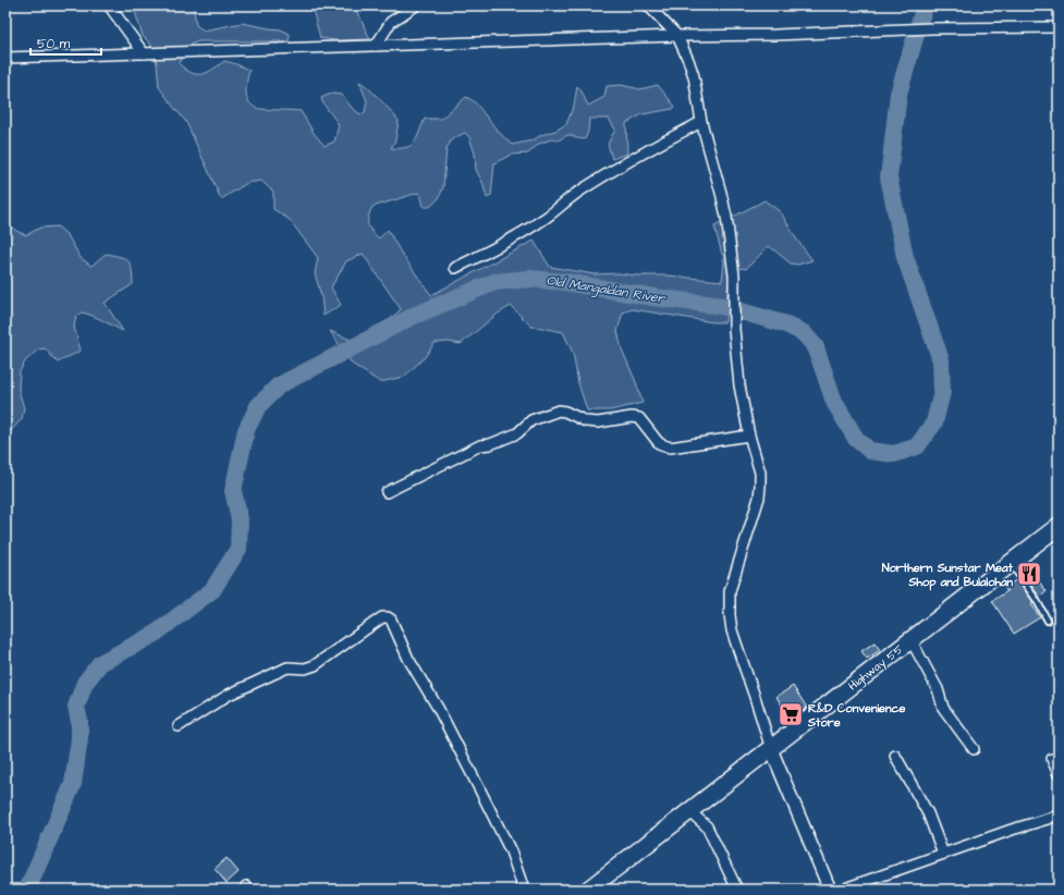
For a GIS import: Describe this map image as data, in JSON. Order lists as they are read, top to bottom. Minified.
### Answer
{"streets":{"highway":["Highway 55"]},"water":["Old Mangaldan River"],"places":{"restaurant":["Northern Sunstar Meat Shop and Bulalohan"],"supermarket":["R&D Convenience Store"]},"scale_bar":"50 m"}
